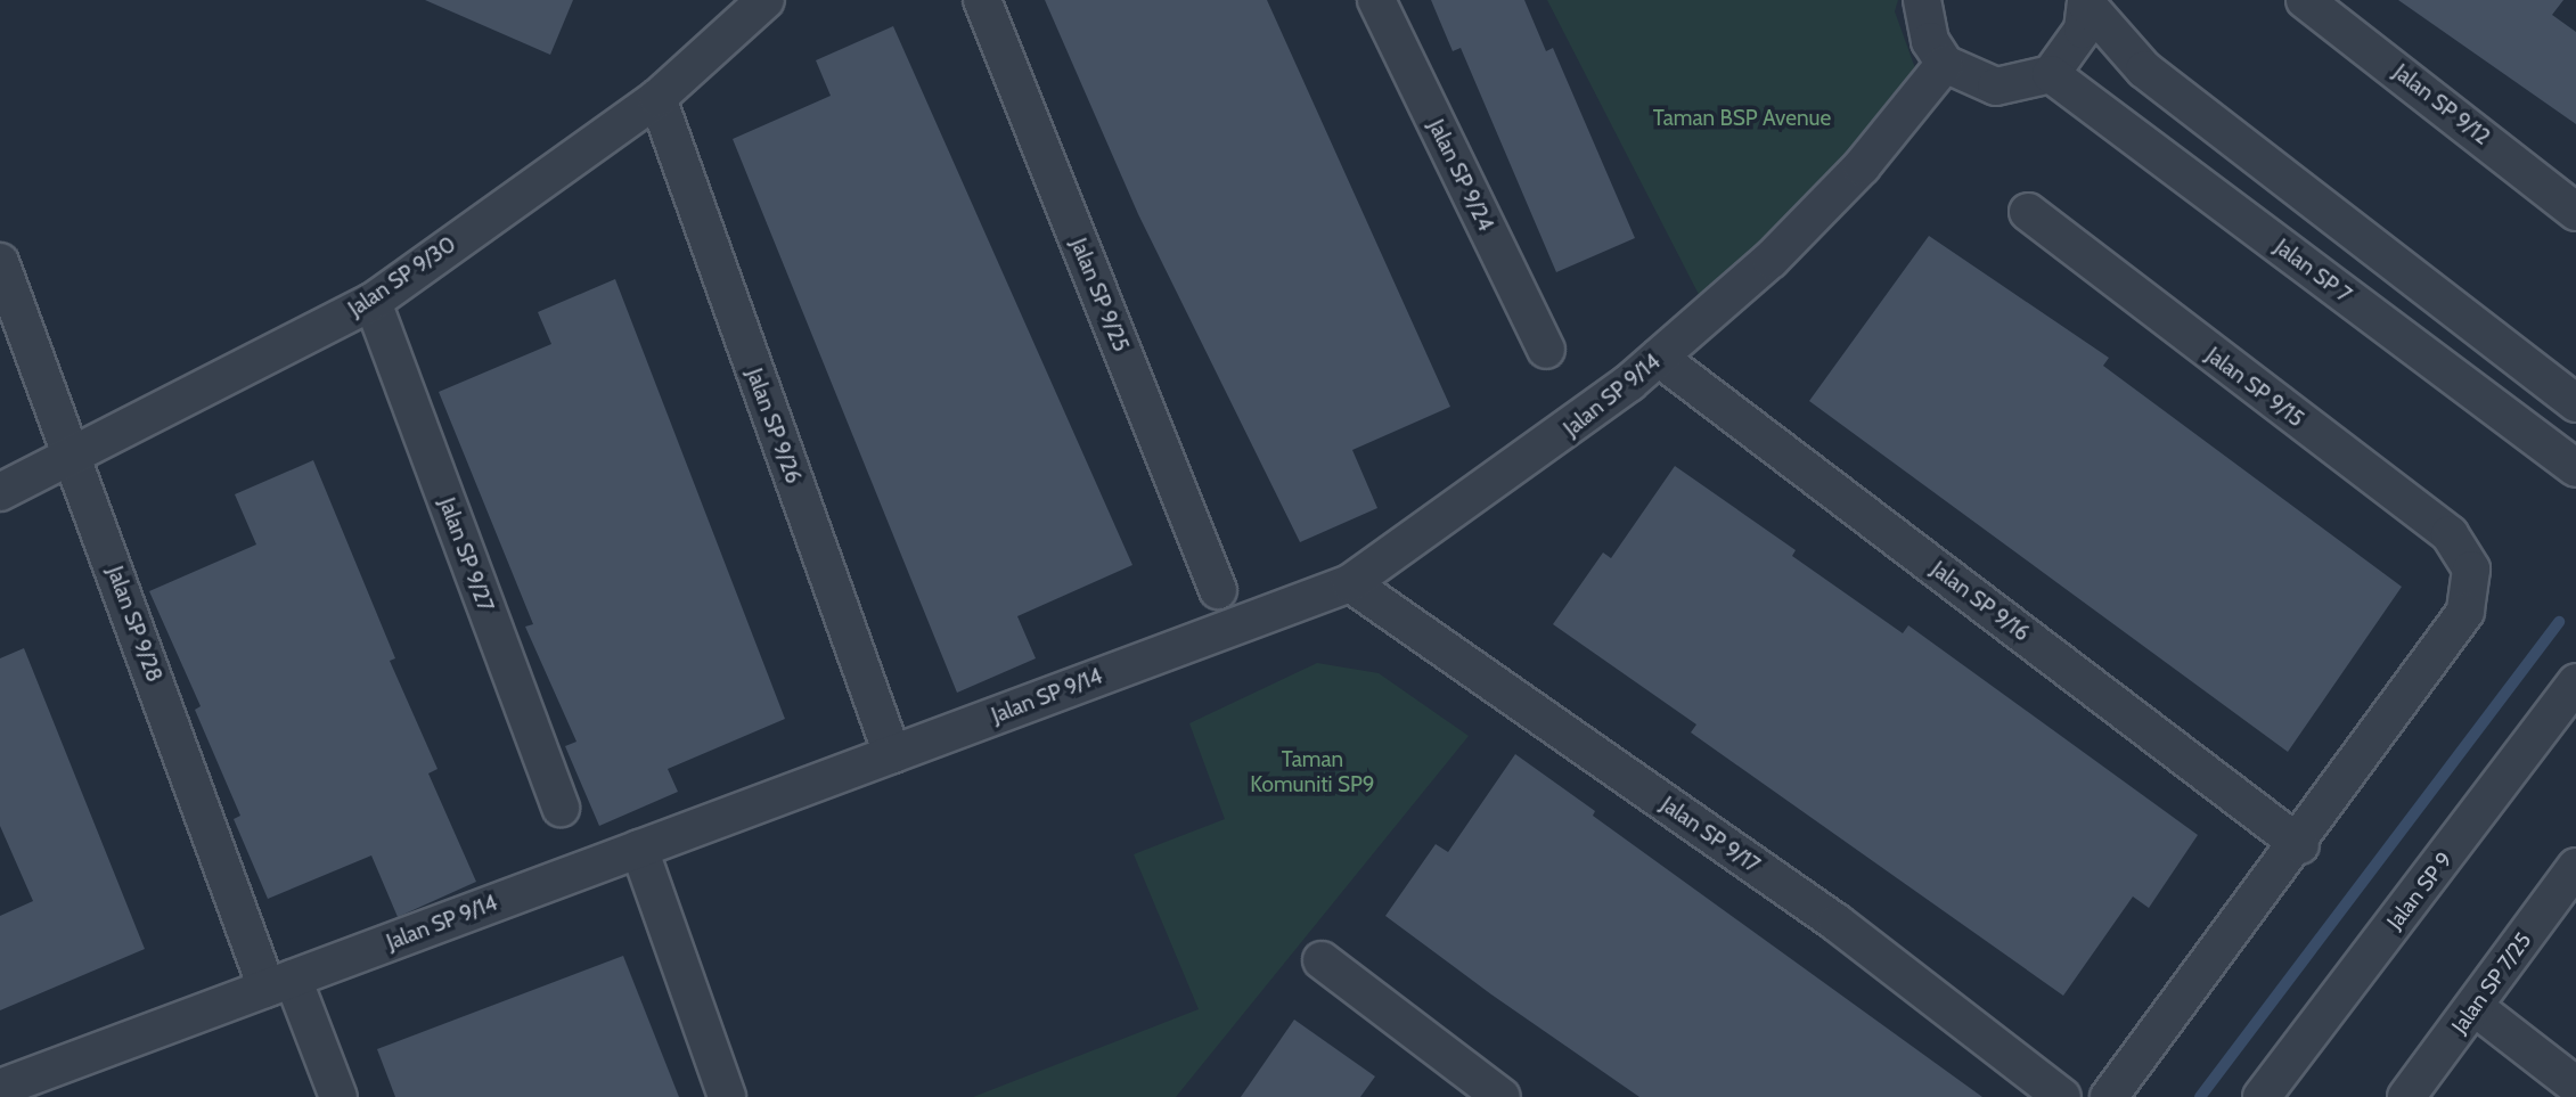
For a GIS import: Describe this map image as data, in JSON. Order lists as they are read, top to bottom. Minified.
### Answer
{"streets":{"street":["Jalan SP 9/12","Jalan SP 9/24","Jalan SP 7","Jalan SP 9/30","Jalan SP 9/25","Jalan SP 9/15","Jalan SP 9/14","Jalan SP 9/26","Jalan SP 9/27","Jalan SP 9/16","Jalan SP 9/28","Jalan SP 9/17","Jalan SP 9","Jalan SP 7/25"]},"crossings":[["Jalan SP 9/30","Jalan SP 9/26"],["Jalan SP 9/30","Jalan SP 9/27"],["Jalan SP 9/30","Jalan SP 9/28"],["Jalan SP 9/15","Jalan SP 9/16"],["Jalan SP 9/14","Jalan SP 9/26"],["Jalan SP 9/14","Jalan SP 9/16"],["Jalan SP 9/14","Jalan SP 9/28"],["Jalan SP 9/14","Jalan SP 9/17"]],"parks":["Taman BSP Avenue","Taman Komuniti SP9"]}
